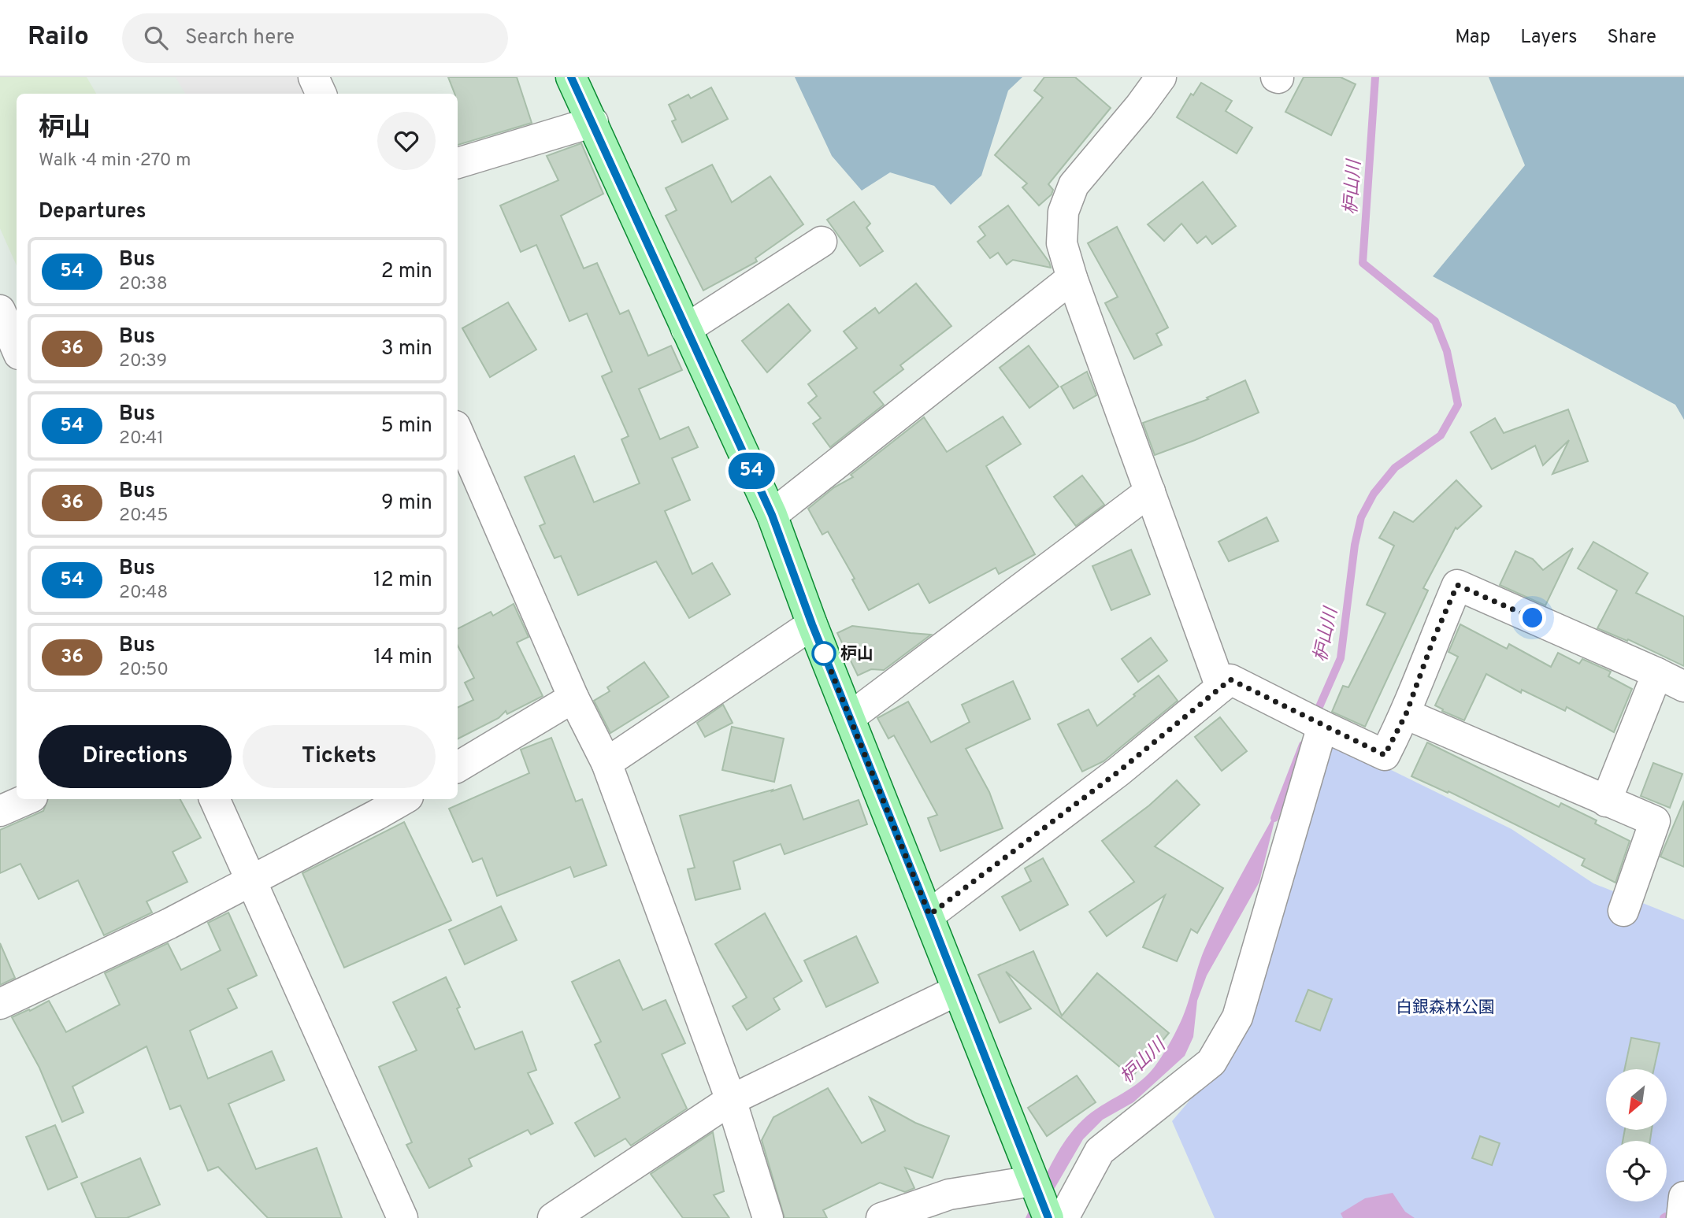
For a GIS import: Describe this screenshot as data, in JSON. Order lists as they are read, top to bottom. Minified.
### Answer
{"water":["枦山川"],"parks":["白銀森林公園"],"places":["枦山"],"lines":["bus line 54"],"north":"bottom left","page":{"header":"Railo","search":"Search here","nav":["Map","Layers","Share"],"on_map":"54","heading":[["枦山","Walk · 4 min · 270 m"],"Departures"],"list":[{"mark":"54","name":"Bus","note":"20:38","value":"2 min"},{"mark":"36","name":"Bus","note":"20:39","value":"3 min"},{"mark":"54","name":"Bus","note":"20:41","value":"5 min"},{"mark":"36","name":"Bus","note":"20:45","value":"9 min"},{"mark":"54","name":"Bus","note":"20:48","value":"12 min"},{"mark":"36","name":"Bus","note":"20:50","value":"14 min"}],"buttons":["Directions","Tickets"]}}
